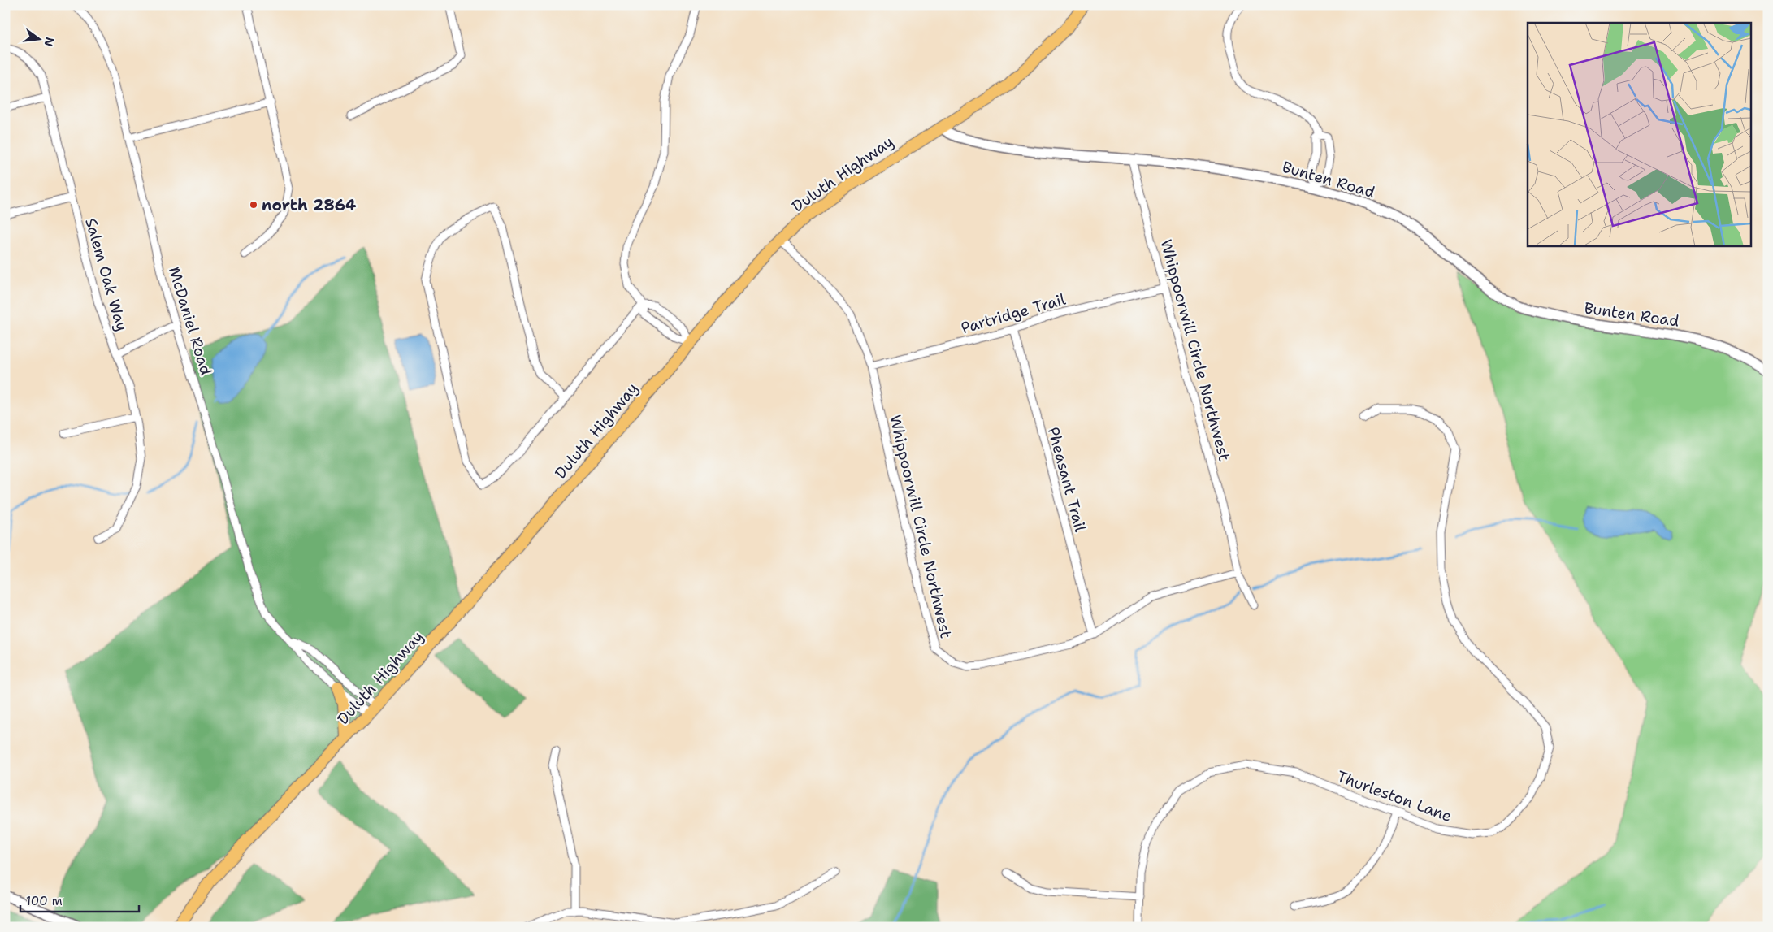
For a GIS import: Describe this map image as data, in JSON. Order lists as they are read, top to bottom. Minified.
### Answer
{"streets":{"main road":["Duluth Highway"],"street":["Bunten Road","Salem Oak Way","Partridge Trail","McDaniel Road","Whippoorwill Circle Northwest","Pheasant Trail","Thurleston Lane"]},"crossings":[["Duluth Highway","Bunten Road"],["Duluth Highway","McDaniel Road"],["Duluth Highway","Whippoorwill Circle Northwest"],["Bunten Road","Whippoorwill Circle Northwest"],["Partridge Trail","Whippoorwill Circle Northwest"],["Partridge Trail","Pheasant Trail"],["Whippoorwill Circle Northwest","Pheasant Trail"]],"places":["north 2864"],"scale_bar":"100 m","north":"right"}
